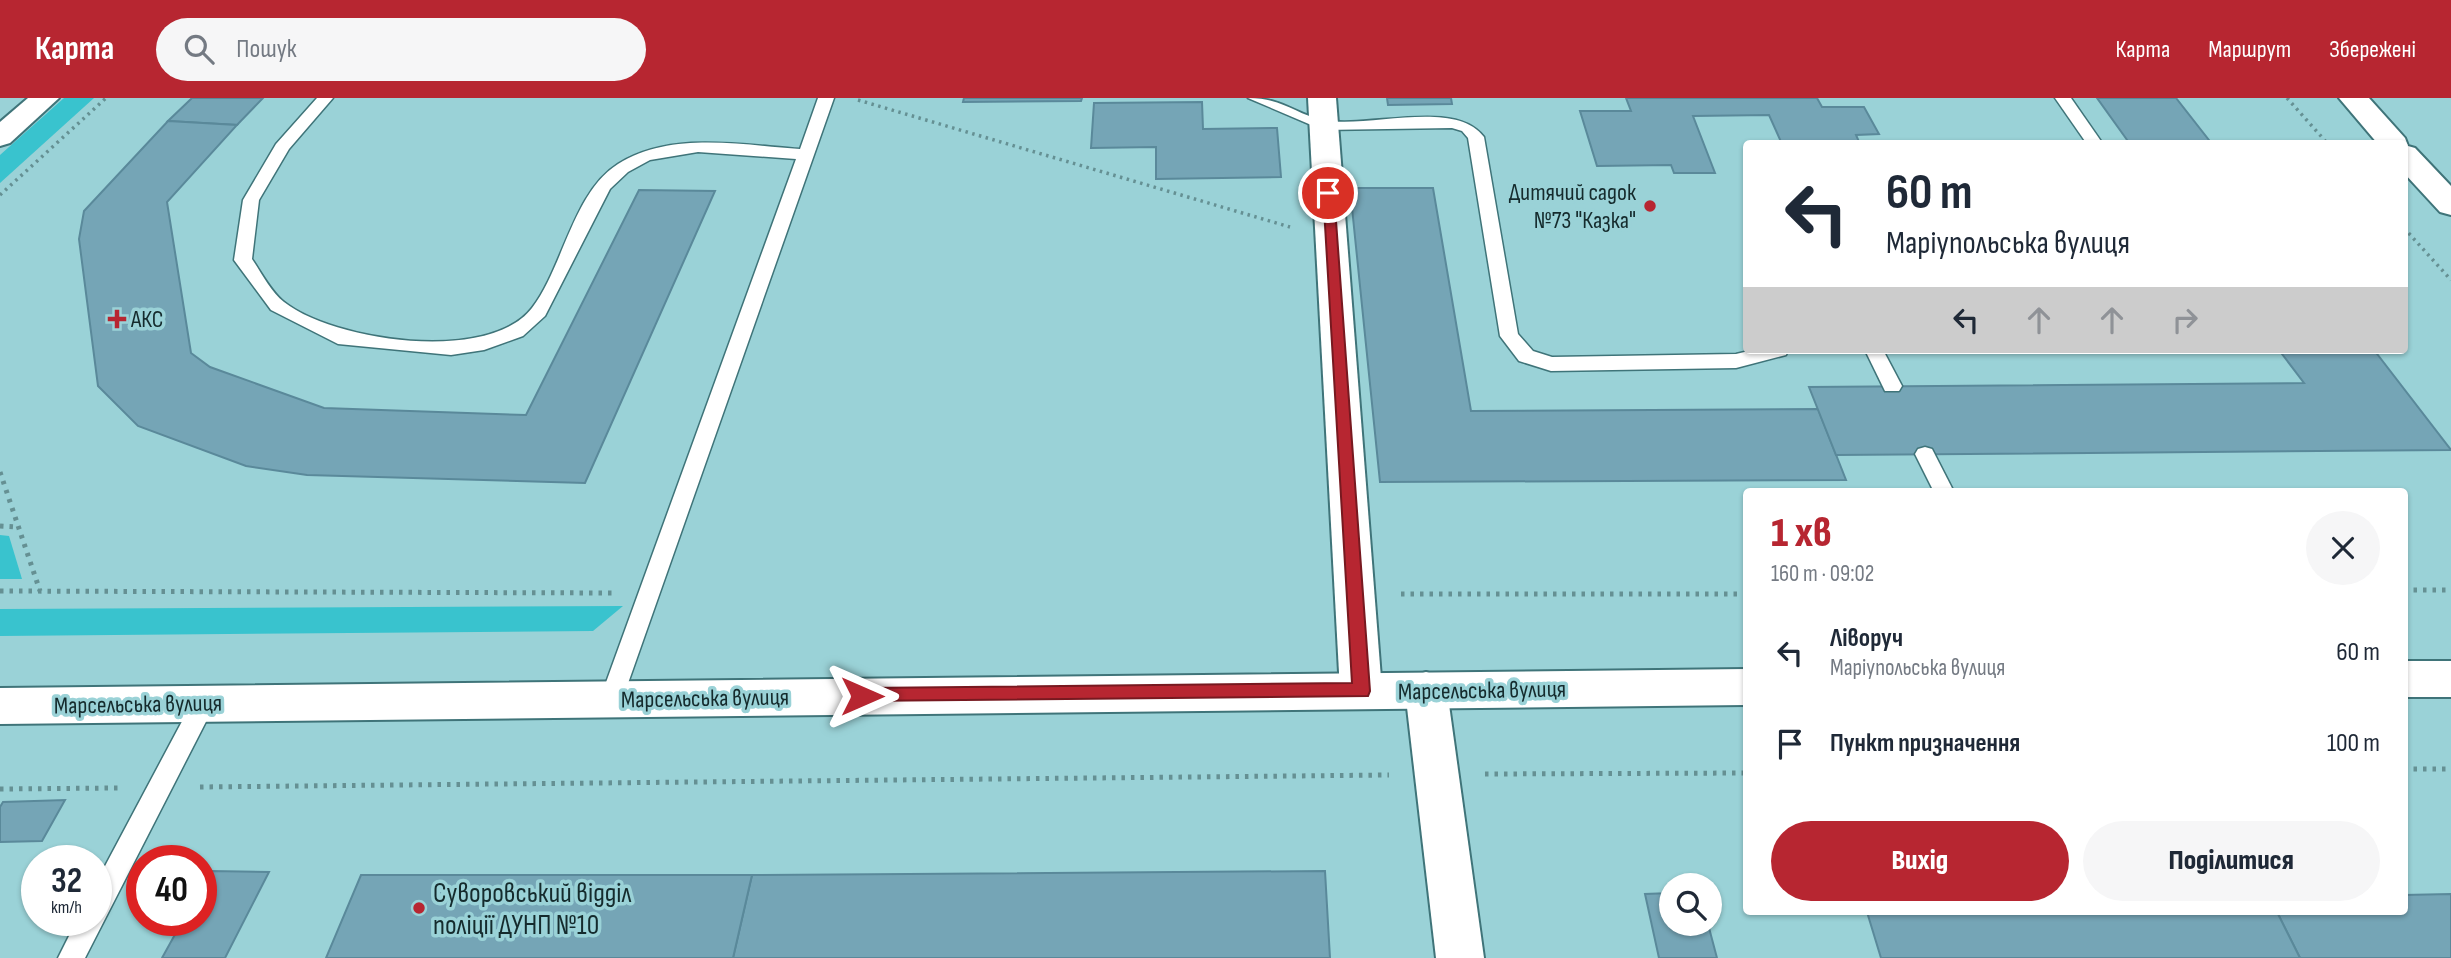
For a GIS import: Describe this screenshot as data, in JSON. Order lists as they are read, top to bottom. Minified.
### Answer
{"streets":{"street":["Марсельська вулиця"]},"places":{"other":["Дитячий садок №73 \"Казка\"","Суворовський відділ поліції ДУНП №10"],"health":["АКС"]},"page":{"header":"Карта","search":"Пошук","nav":["Карта","Маршрут","Збережені"],"turn":["60 m","Маріупольська вулиця"],"heading":["1 хв","160 m · 09:02"],"list":[{"name":"Ліворуч","note":"Маріупольська вулиця","value":"60 m"},{"name":"Пункт призначення","value":"100 m"}],"buttons":["Вихід","Поділитися"],"speed":"32 km/h","limit":"40"}}
